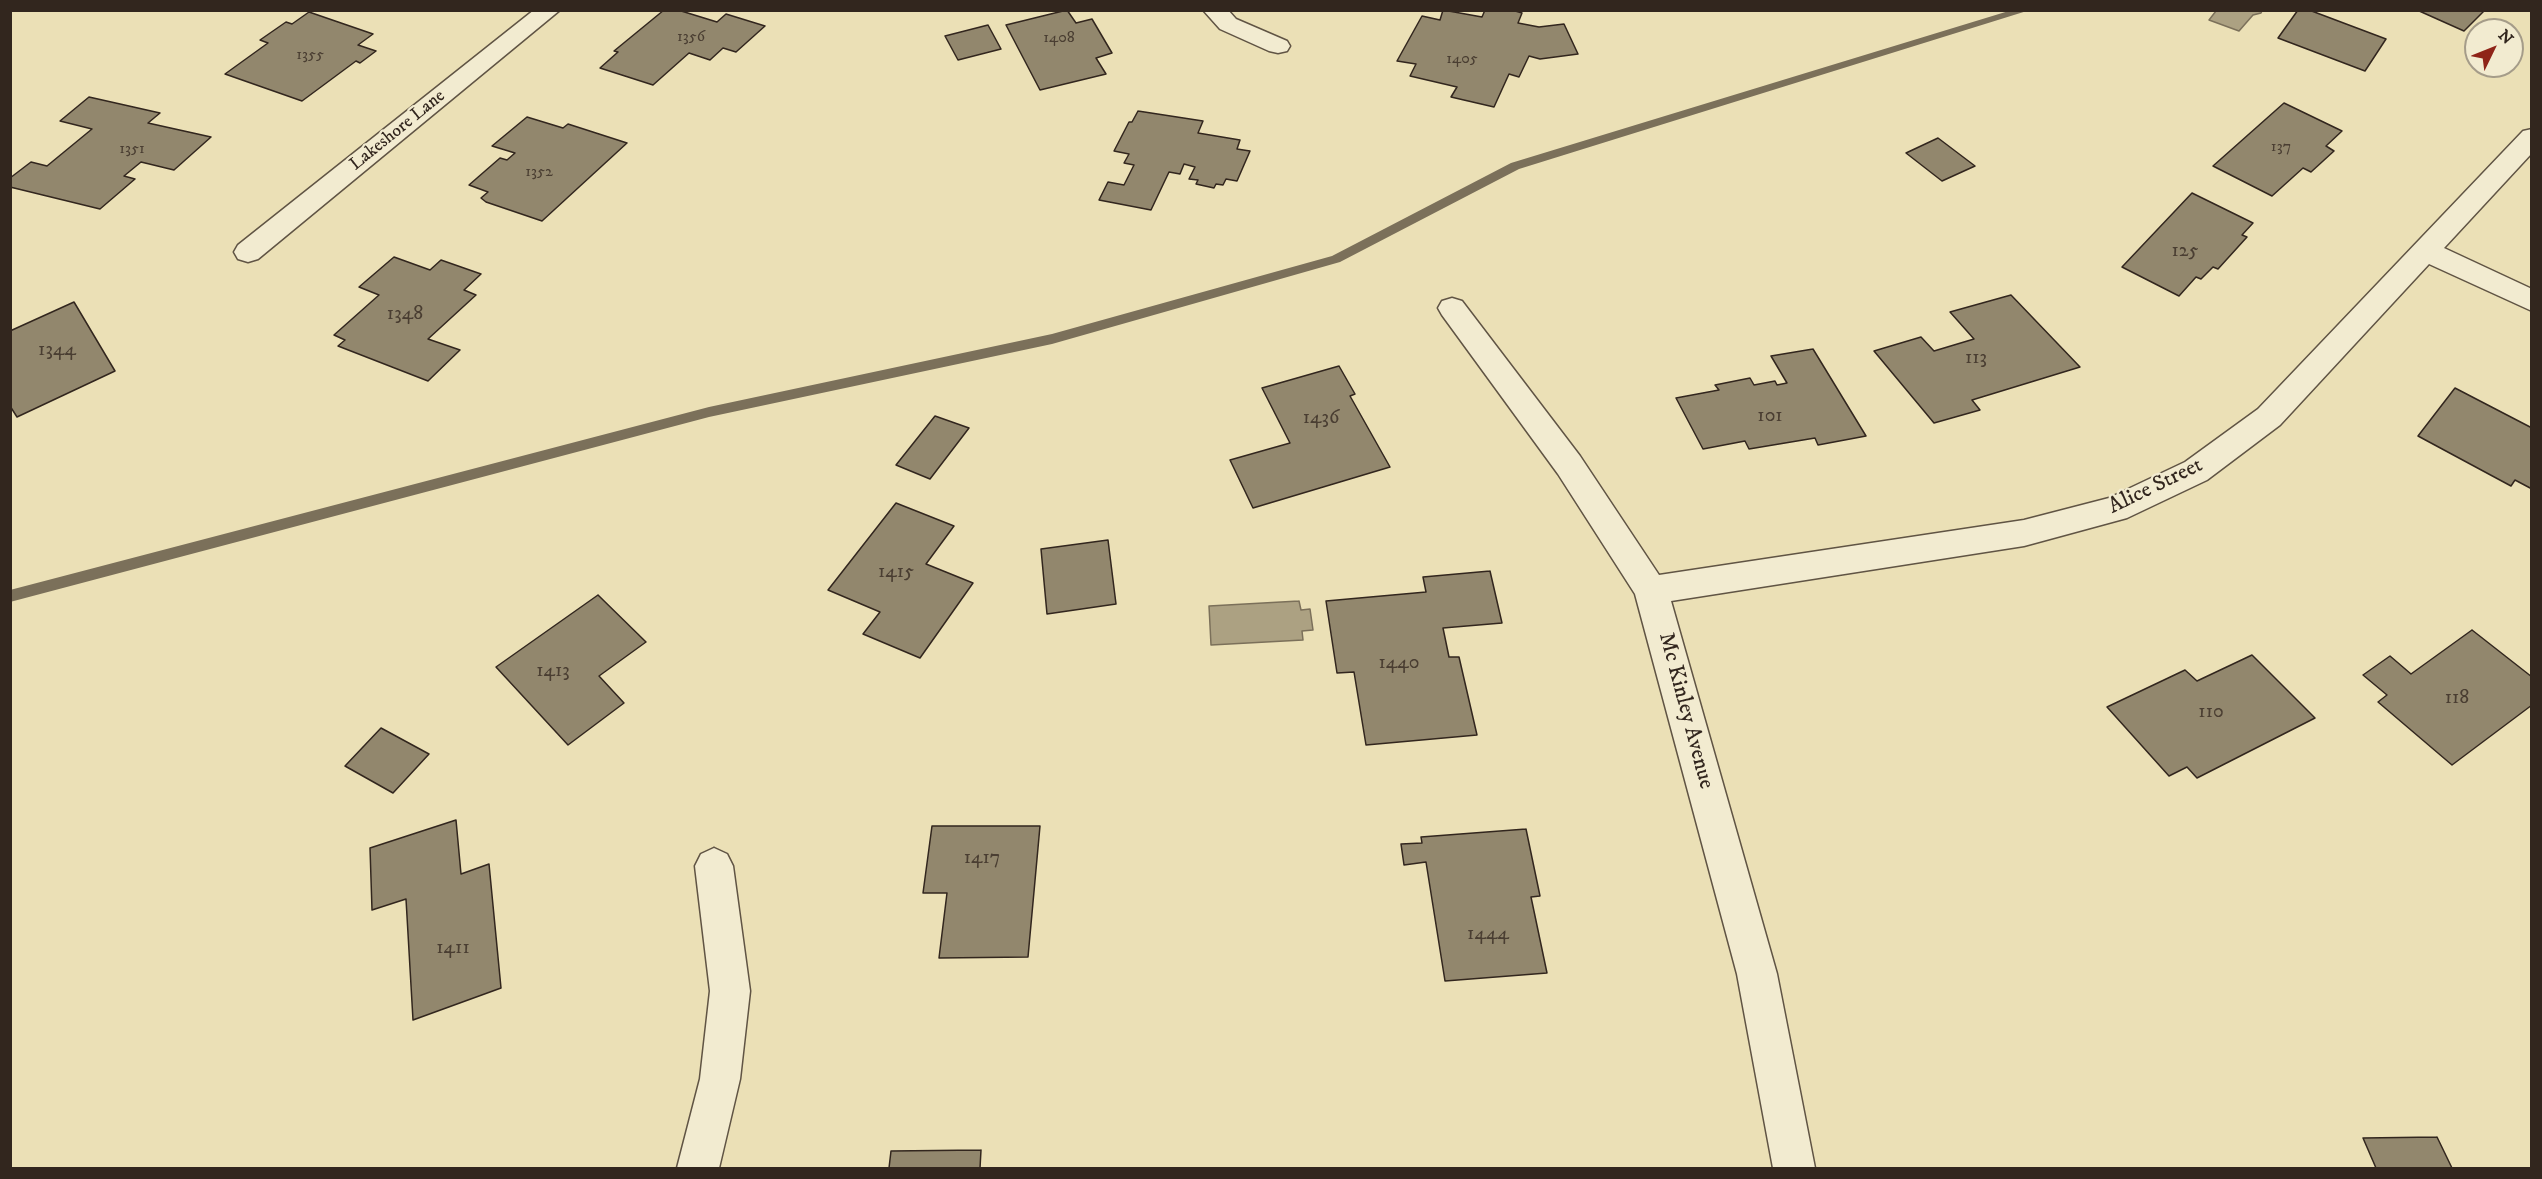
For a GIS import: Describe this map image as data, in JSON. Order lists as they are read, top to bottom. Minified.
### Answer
{"streets":{"street":["Lakeshore Lane","Alice Street","Mc Kinley Avenue"]},"crossings":[["Alice Street","Mc Kinley Avenue"]],"house_numbers":["1356","1408","1355","1405","137","1351","1352","125","1348","1344","113","101","1436","1415","1440","1413","118","110","1417","1444","1411"],"north":"top right"}
